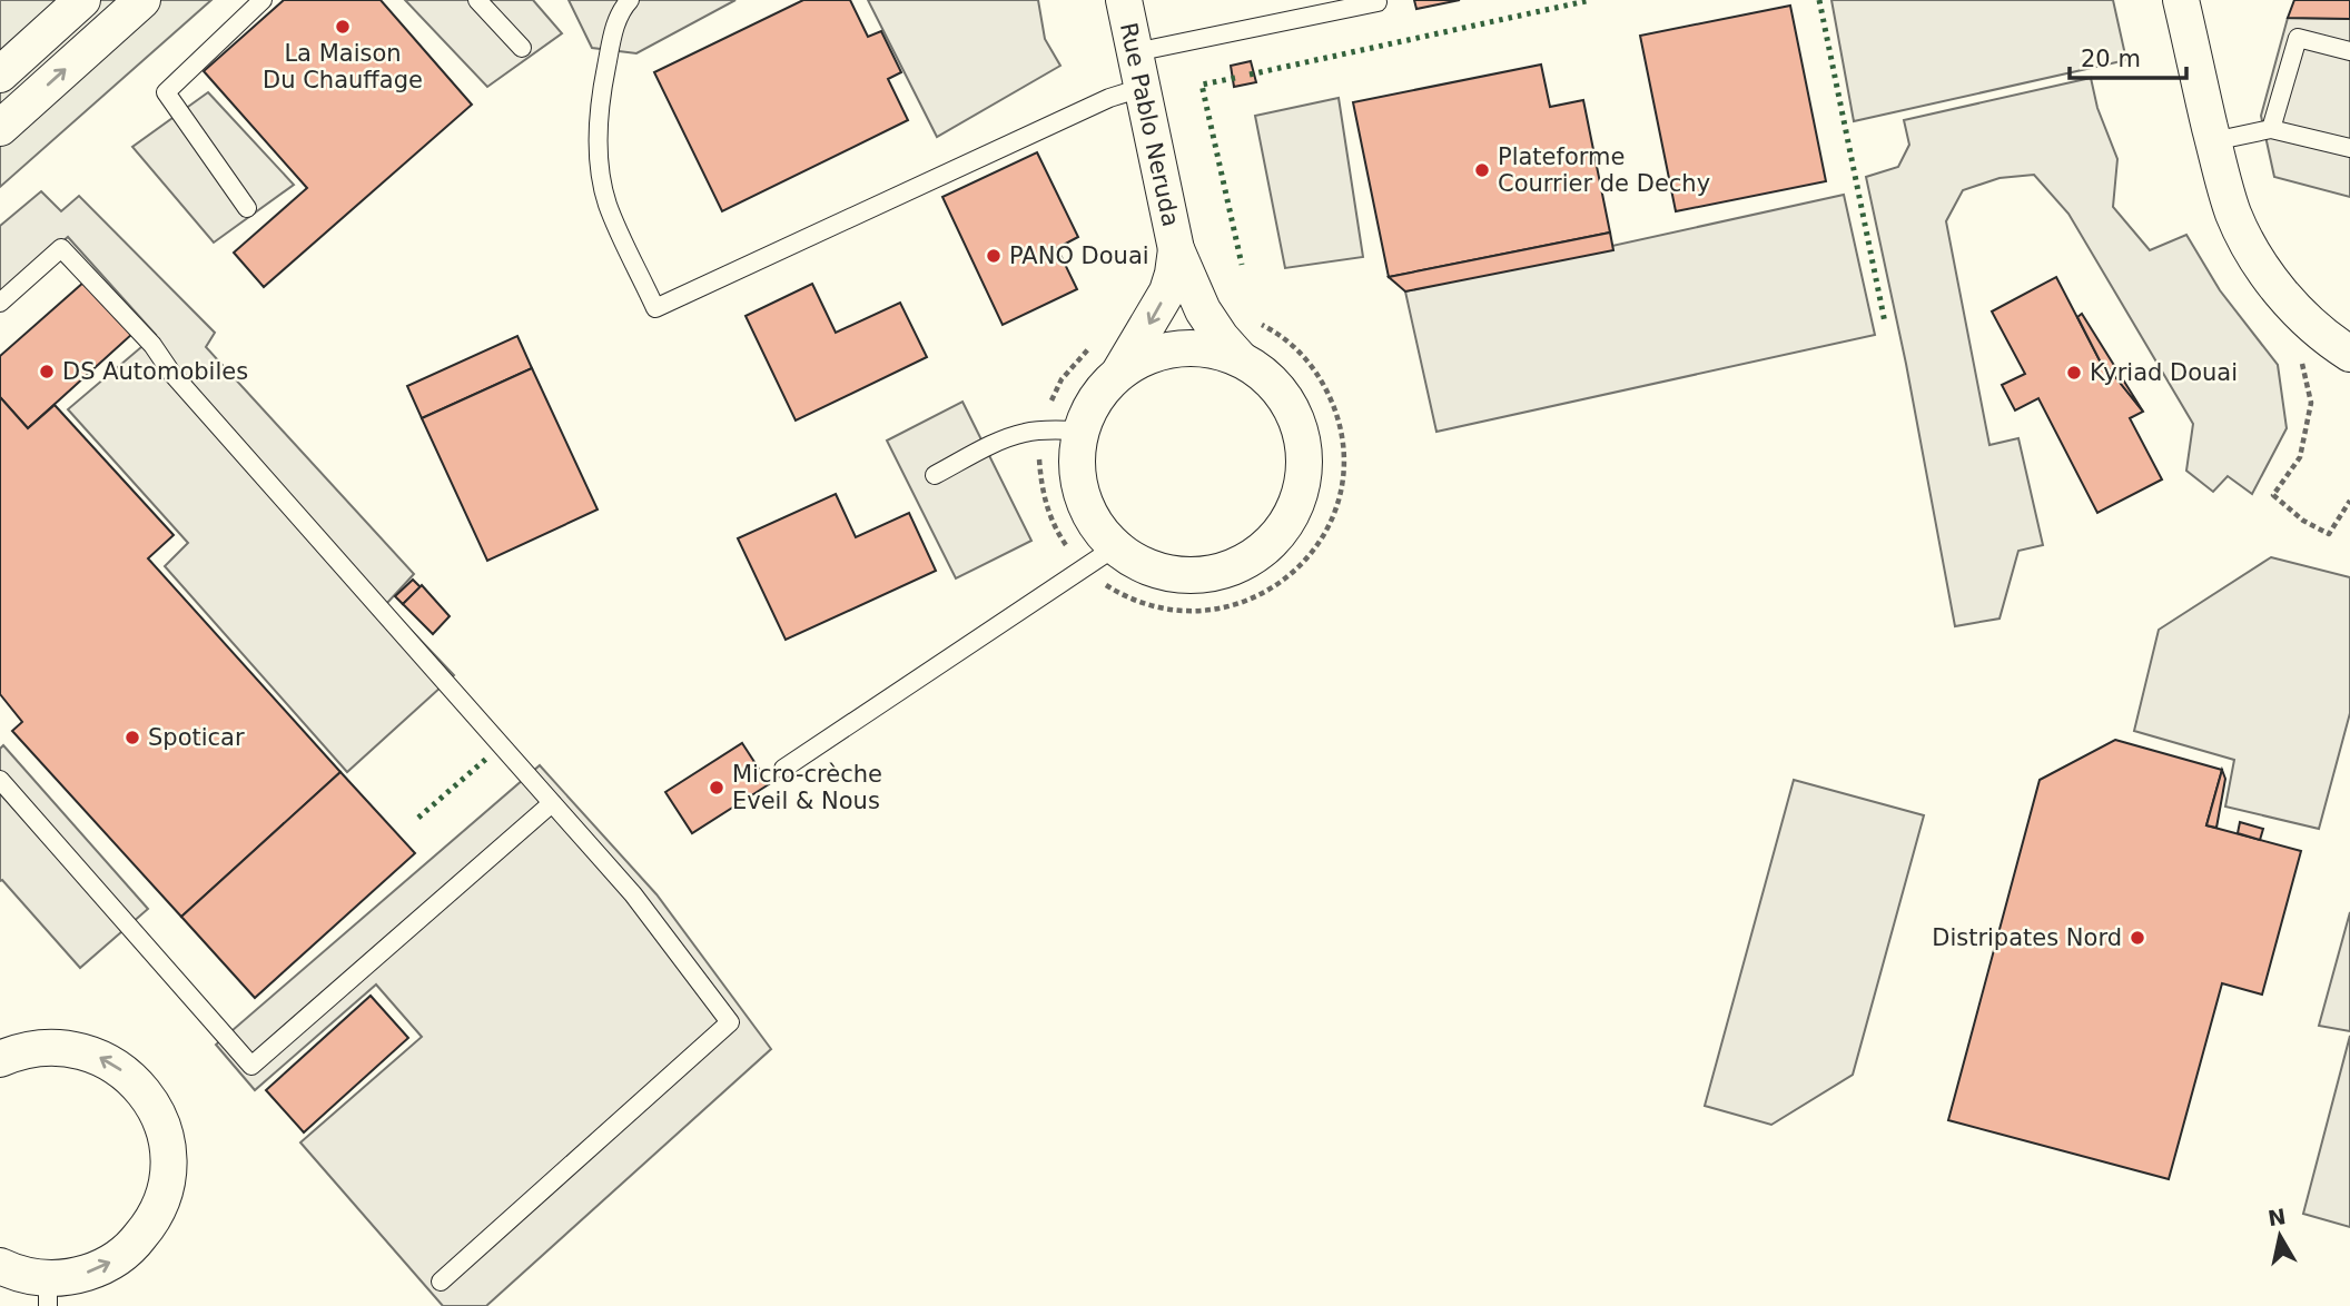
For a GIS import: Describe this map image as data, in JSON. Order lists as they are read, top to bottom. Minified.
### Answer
{"streets":{"street":["Rue Pablo Neruda"]},"places":["La Maison Du Chauffage","Plateforme Courrier de Dechy","PANO Douai","DS Automobiles","Kyriad Douai","Spoticar","Micro-crèche Eveil & Nous","Distripates Nord"],"scale_bar":"20 m","north":"top"}
